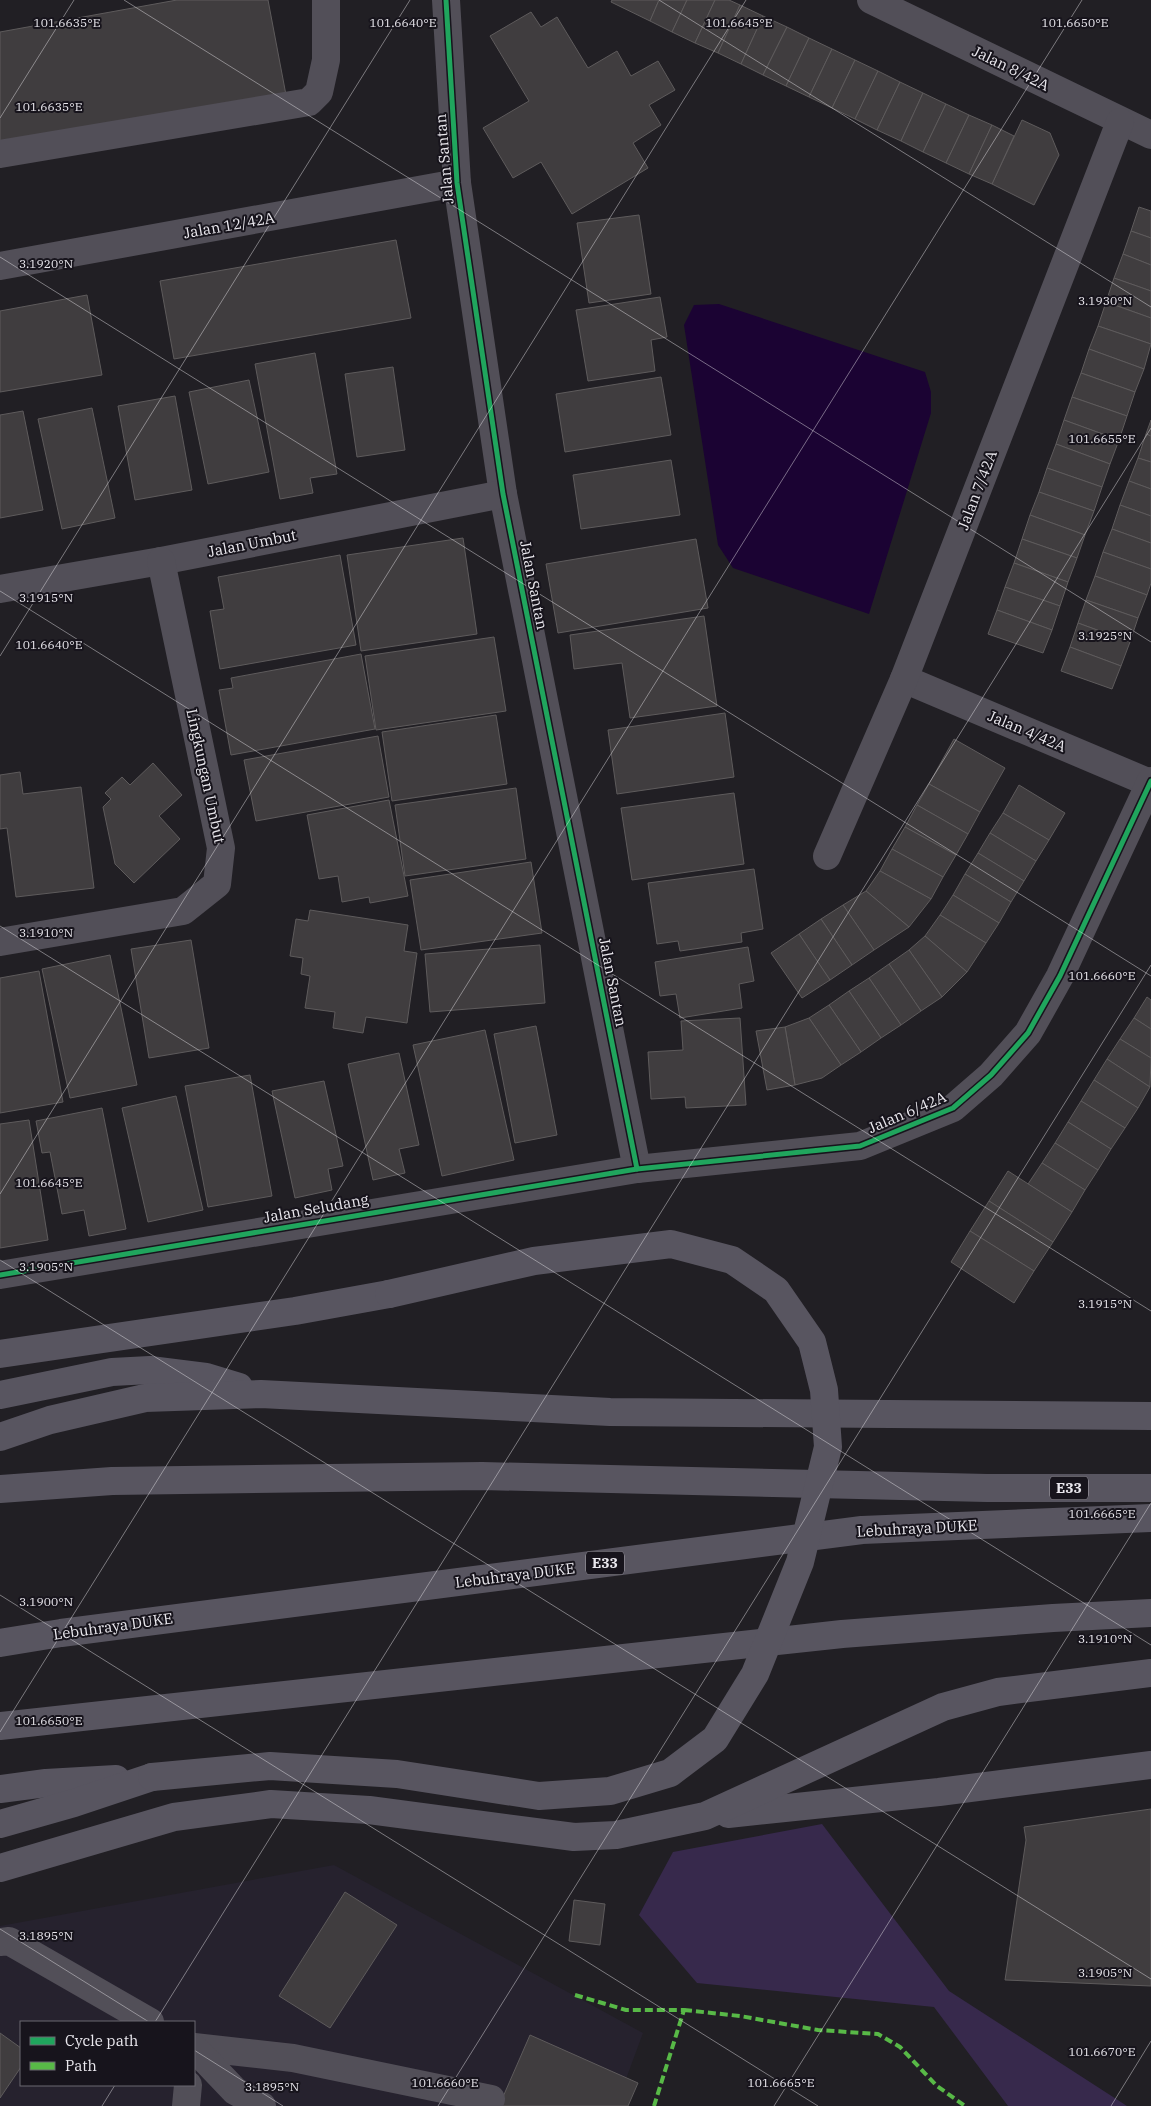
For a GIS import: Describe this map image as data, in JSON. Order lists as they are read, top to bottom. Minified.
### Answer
{"streets":{"highway":["E33","Lebuhraya DUKE"],"street":["Jalan 8/42A","Jalan Santan","Jalan 12/42A","Jalan 7/42A","Jalan Umbut","Jalan 4/42A","Lingkungan Umbut","Jalan 6/42A","Jalan Seludang"]},"crossings":[["Jalan 8/42A","Jalan 7/42A"],["Jalan Santan","Jalan 12/42A"],["Jalan Santan","Jalan Umbut"],["Jalan Santan","Jalan 6/42A"],["Jalan Santan","Jalan Seludang"],["Jalan 7/42A","Jalan 4/42A"],["Jalan Umbut","Lingkungan Umbut"],["Jalan 4/42A","Jalan 6/42A"],["Jalan 6/42A","Jalan Seludang"]],"legend":["Cycle path","Path"],"coordinates":["101.6640°E","101.6645°E","101.6650°E","101.6635°E","3.1920°N","3.1930°N","101.6655°E","3.1915°N","3.1925°N","3.1910°N","101.6660°E","3.1905°N","101.6665°E","3.1900°N","3.1895°N","101.6670°E"]}
